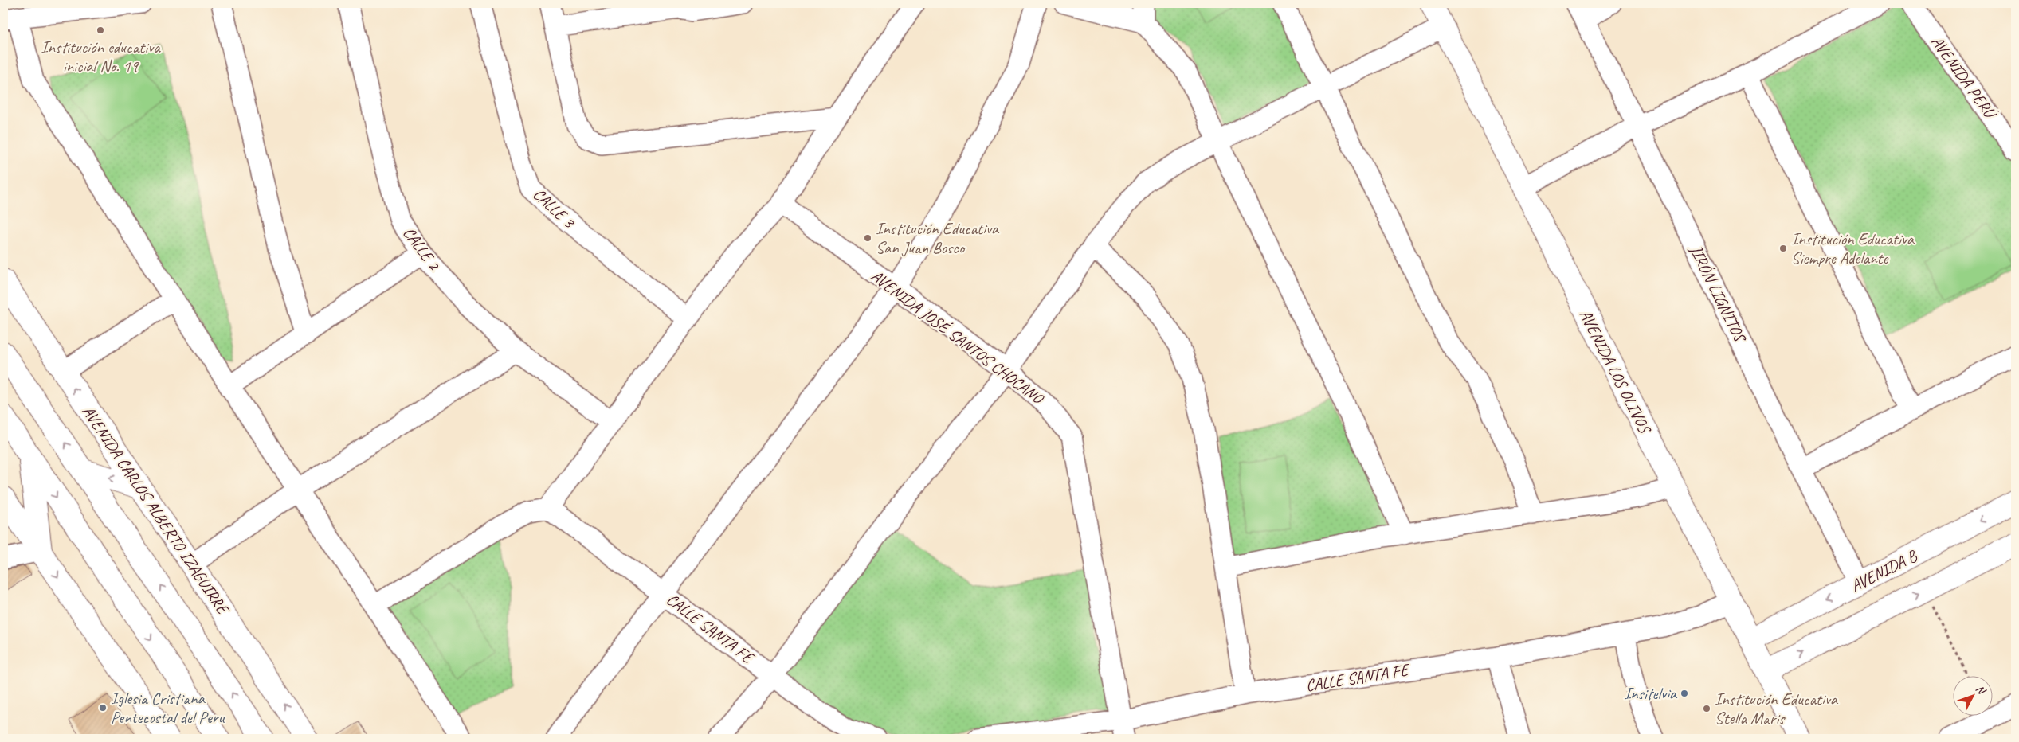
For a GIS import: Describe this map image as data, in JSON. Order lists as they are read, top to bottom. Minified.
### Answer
{"streets":{"street":["AVENIDA PERÚ","CALLE 3","CALLE 2","JIRÓN LIGNITOS","AVENIDA JOSÉ SANTOS CHOCANO","AVENIDA LOS OLIVOS","AVENIDA CARLOS ALBERTO IZAGUIRRE","AVENIDA B","CALLE SANTA FE"]},"crossings":[["JIRÓN LIGNITOS","AVENIDA B"],["AVENIDA JOSÉ SANTOS CHOCANO","CALLE SANTA FE"],["AVENIDA LOS OLIVOS","AVENIDA B"],["AVENIDA LOS OLIVOS","CALLE SANTA FE"]],"places":["Institución educativa inicial No. 19","Institución Educativa San Juan Bosco","Institución Educativa Siempre Adelante","Insitelvia","Iglesia Cristiana Pentecostal del Peru","Institución Educativa Stella Maris"],"north":"top right"}
